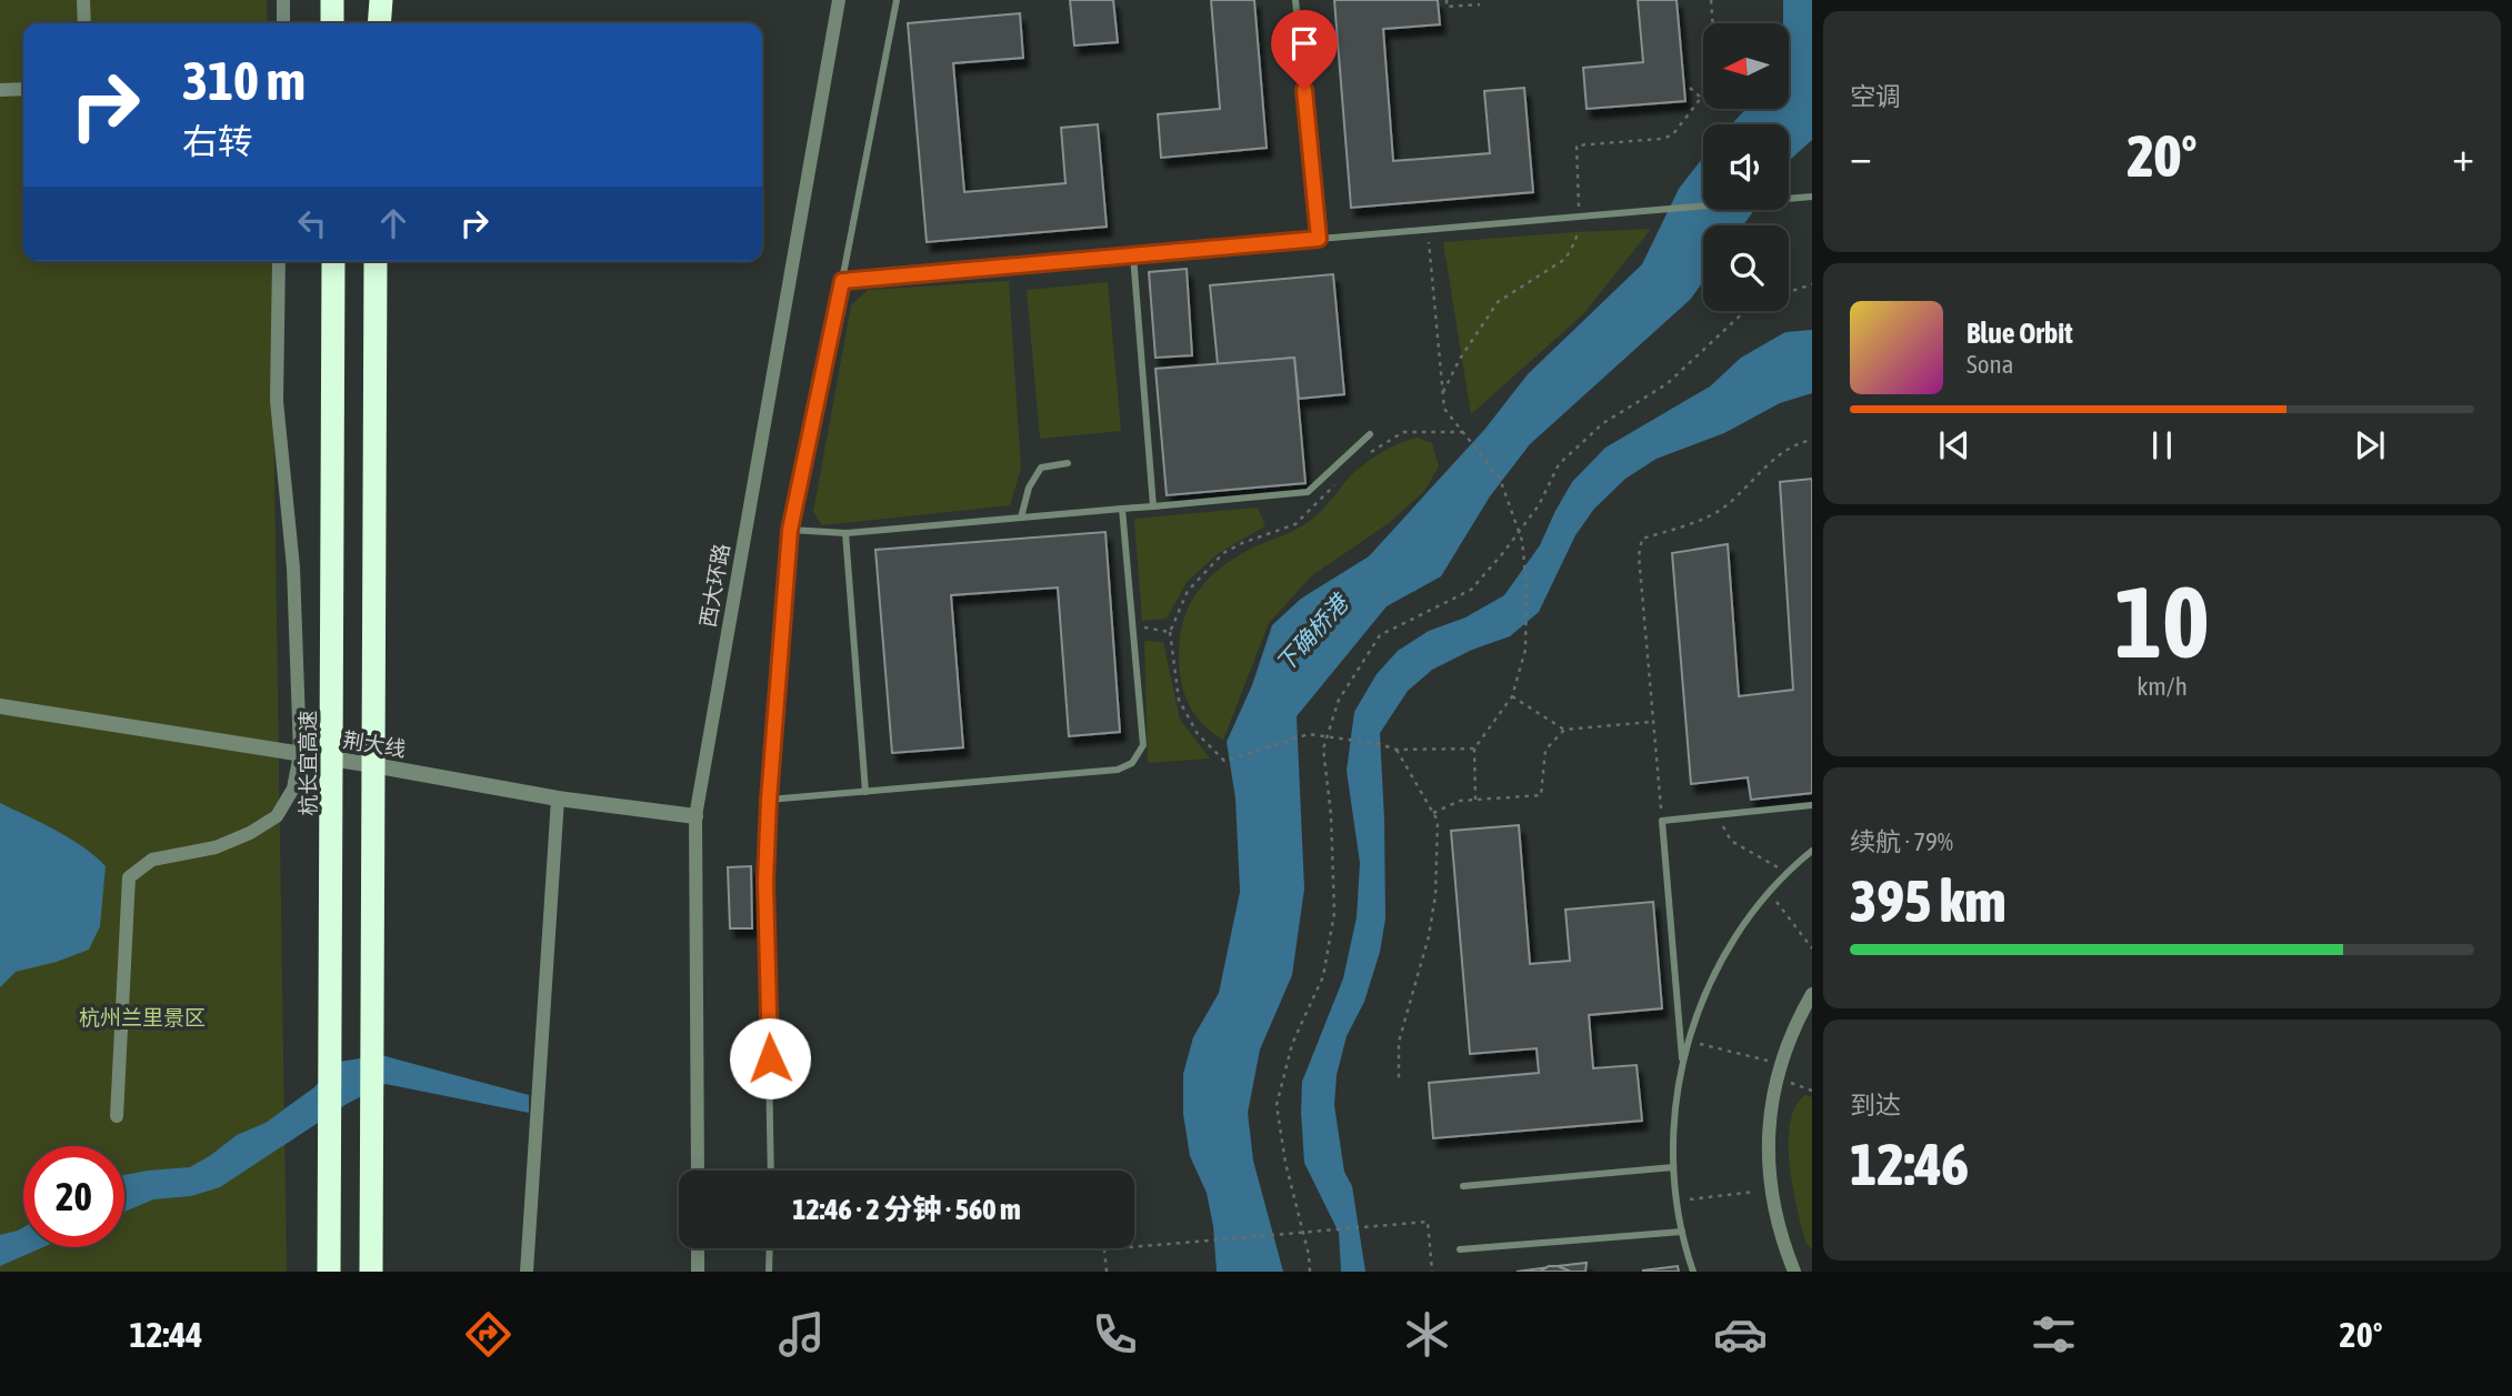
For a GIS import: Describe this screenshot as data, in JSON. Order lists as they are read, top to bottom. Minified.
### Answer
{"streets":{"highway":["杭长宜高速"],"street":["西大环路","荆大线"]},"crossings":[["西大环路","荆大线"]],"water":["下确桥港"],"parks":["杭州兰里景区"],"north":"left","page":{"tile":["空调",["10","km/h"],["续航 · 79%","395 km"],["到达","12:46"]],"turn":["310 m","右转"],"heat":["−","20°","+"],"song":["Blue Orbit","Sona"],"limit":"20","trip":"12:46 · 2 分钟 · 560 m","tabs":["12:44","20°"]}}
